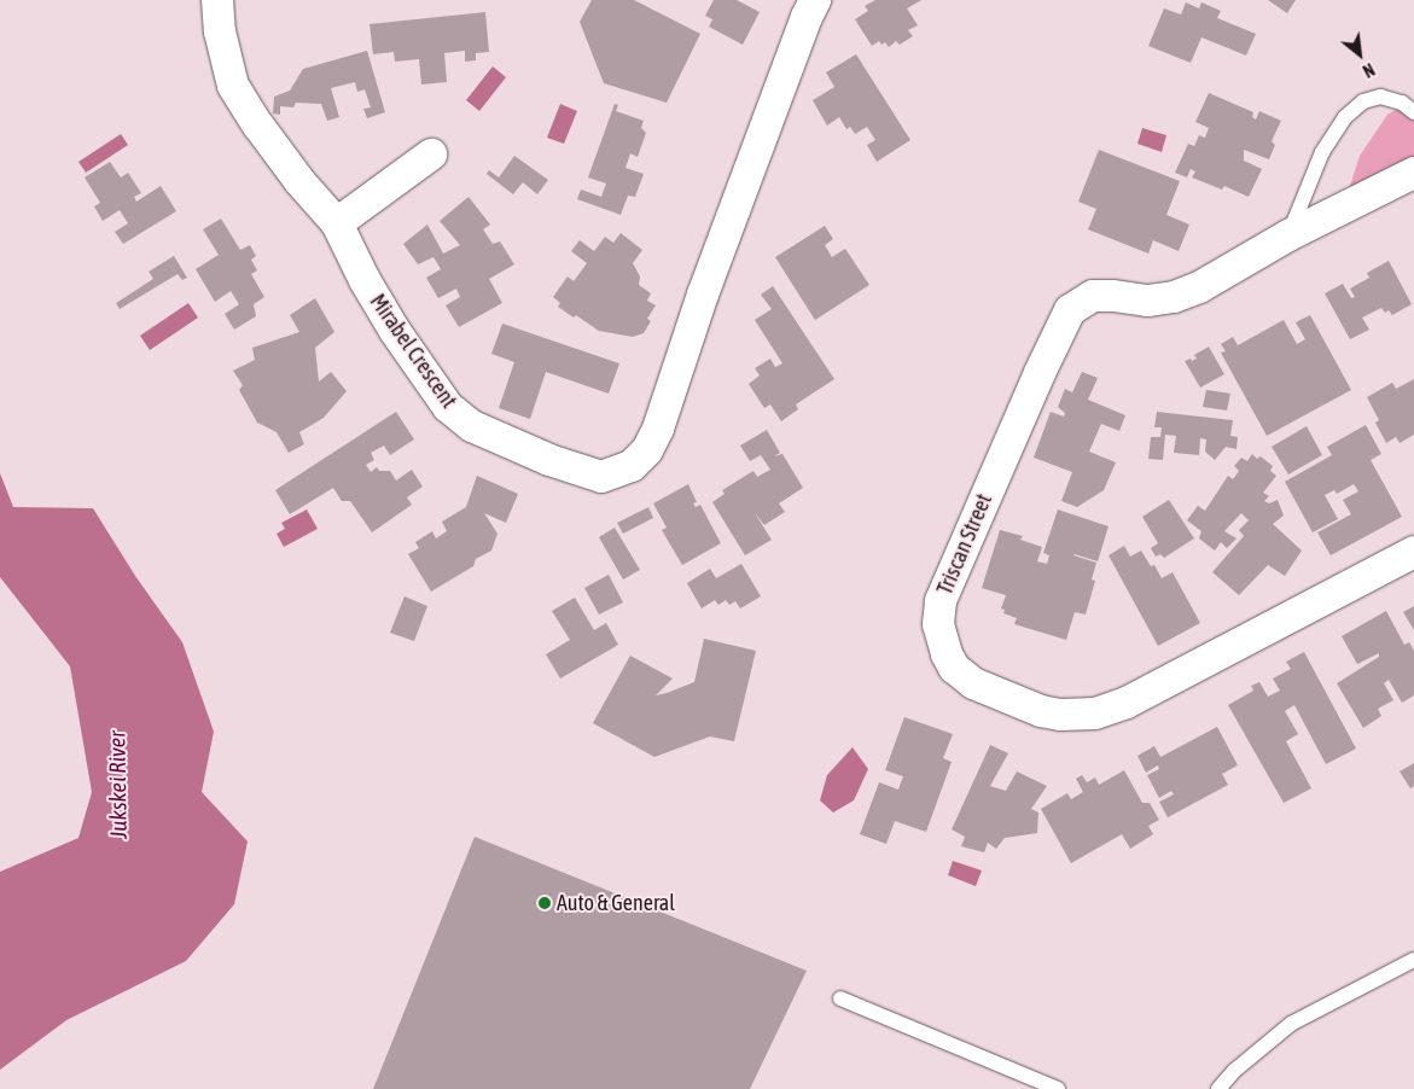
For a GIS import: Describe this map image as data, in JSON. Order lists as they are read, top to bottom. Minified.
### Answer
{"streets":{"street":["Mirabel Crescent","Triscan Street"]},"water":["Jukskei River"],"places":["Auto & General"],"north":"bottom right"}
